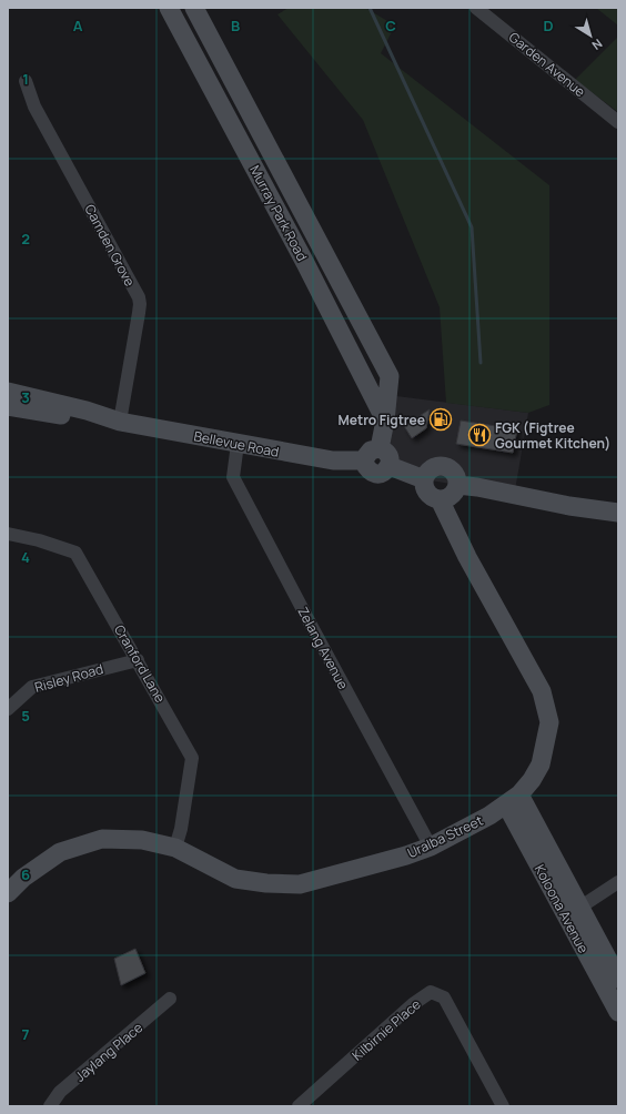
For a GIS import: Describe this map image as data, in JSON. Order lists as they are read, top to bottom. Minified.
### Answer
{"streets":{"street":["Garden Avenue","Murray Park Road","Camden Grove","Bellevue Road","Zelang Avenue","Cranford Lane","Risley Road","Uralba Street","Koloona Avenue","Kilbirnie Place","Jaylang Place"]},"crossings":[["Murray Park Road","Bellevue Road"],["Camden Grove","Bellevue Road"],["Bellevue Road","Zelang Avenue"],["Zelang Avenue","Uralba Street"],["Cranford Lane","Risley Road"],["Cranford Lane","Uralba Street"],["Uralba Street","Koloona Avenue"]],"places":{"fuel station":["Metro Figtree"],"restaurant":["FGK (Figtree Gourmet Kitchen)"]},"north":"bottom right","grid":{"columns":["A","B","C","D"],"rows":["1","2","3","4","5","6","7"]}}
